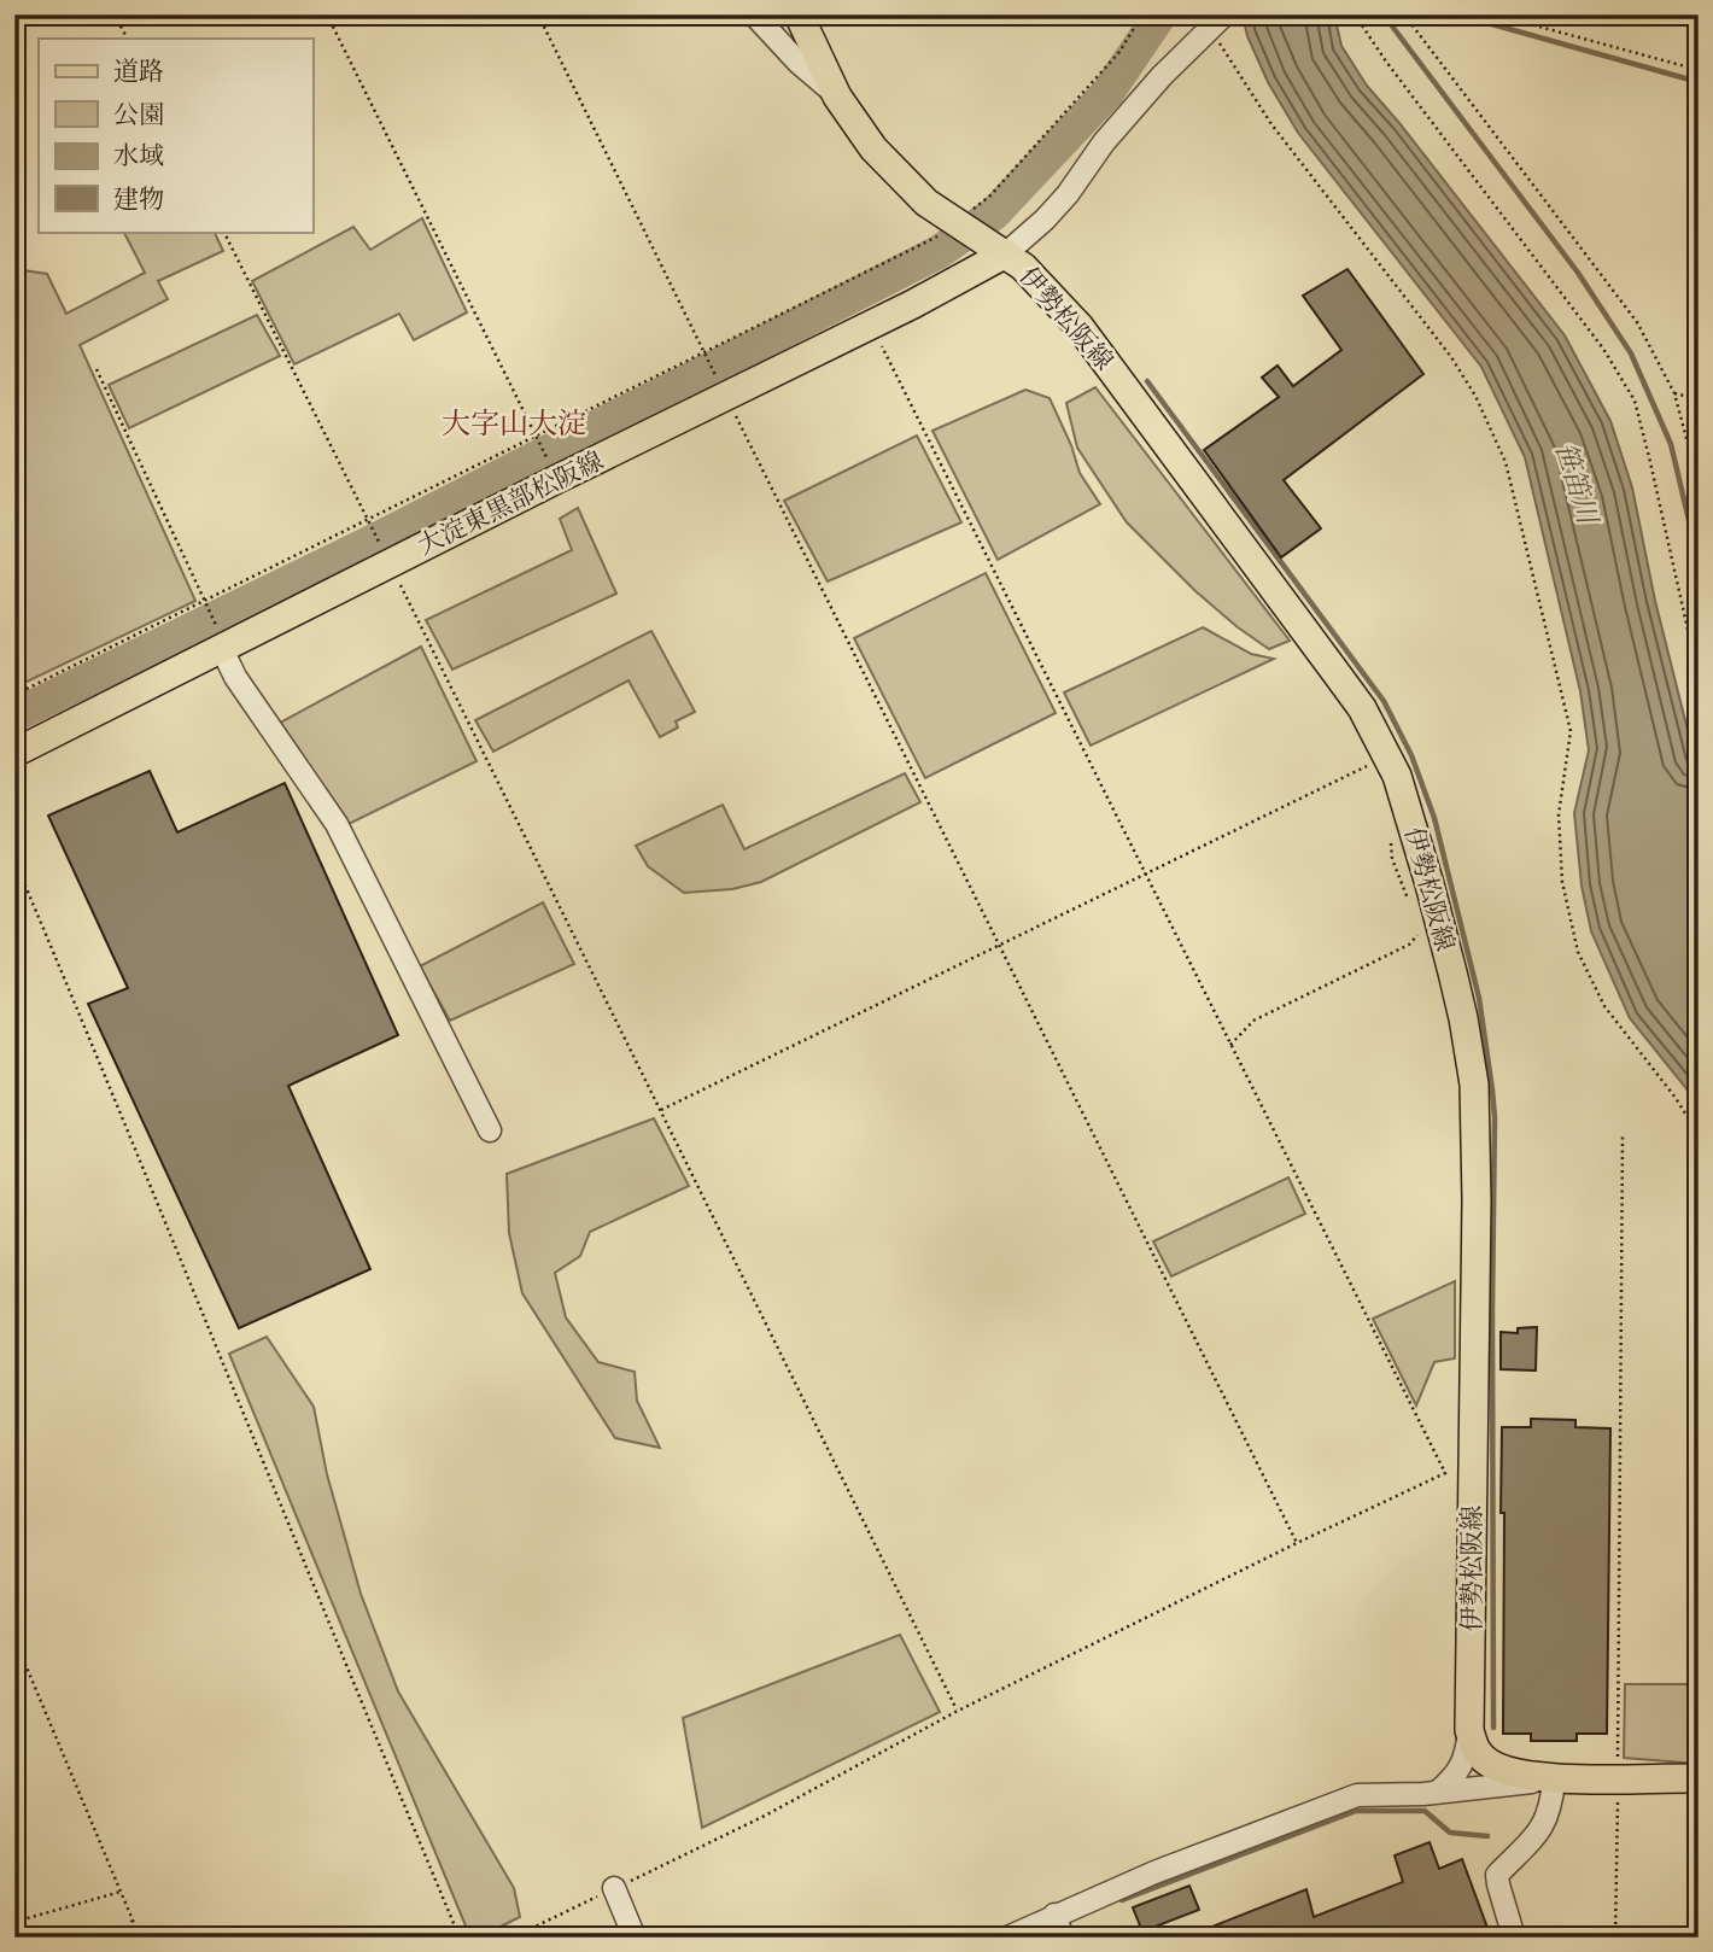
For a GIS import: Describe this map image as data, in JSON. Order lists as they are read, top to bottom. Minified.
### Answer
{"streets":{"main road":["伊勢松阪線","大淀東黒部松阪線"]},"crossings":[["伊勢松阪線","大淀東黒部松阪線"]],"districts":["大字山大淀"],"water":["笹笛川"],"legend":["道路","公園","水域","建物"]}
